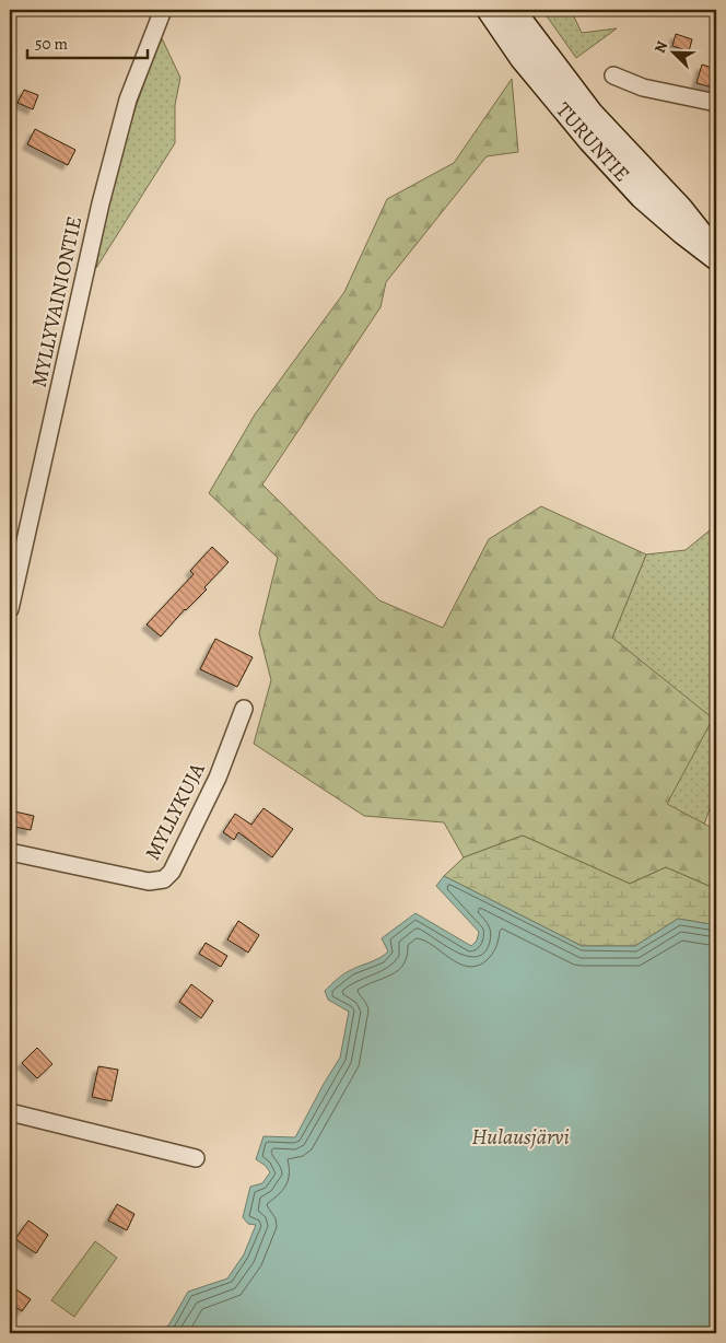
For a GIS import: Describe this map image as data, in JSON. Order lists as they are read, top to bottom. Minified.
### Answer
{"streets":{"main road":["TURUNTIE"],"street":["MYLLYVAINIONTIE","MYLLYKUJA"]},"water":["Hulausjärvi"],"scale_bar":"50 m","north":"top left"}
